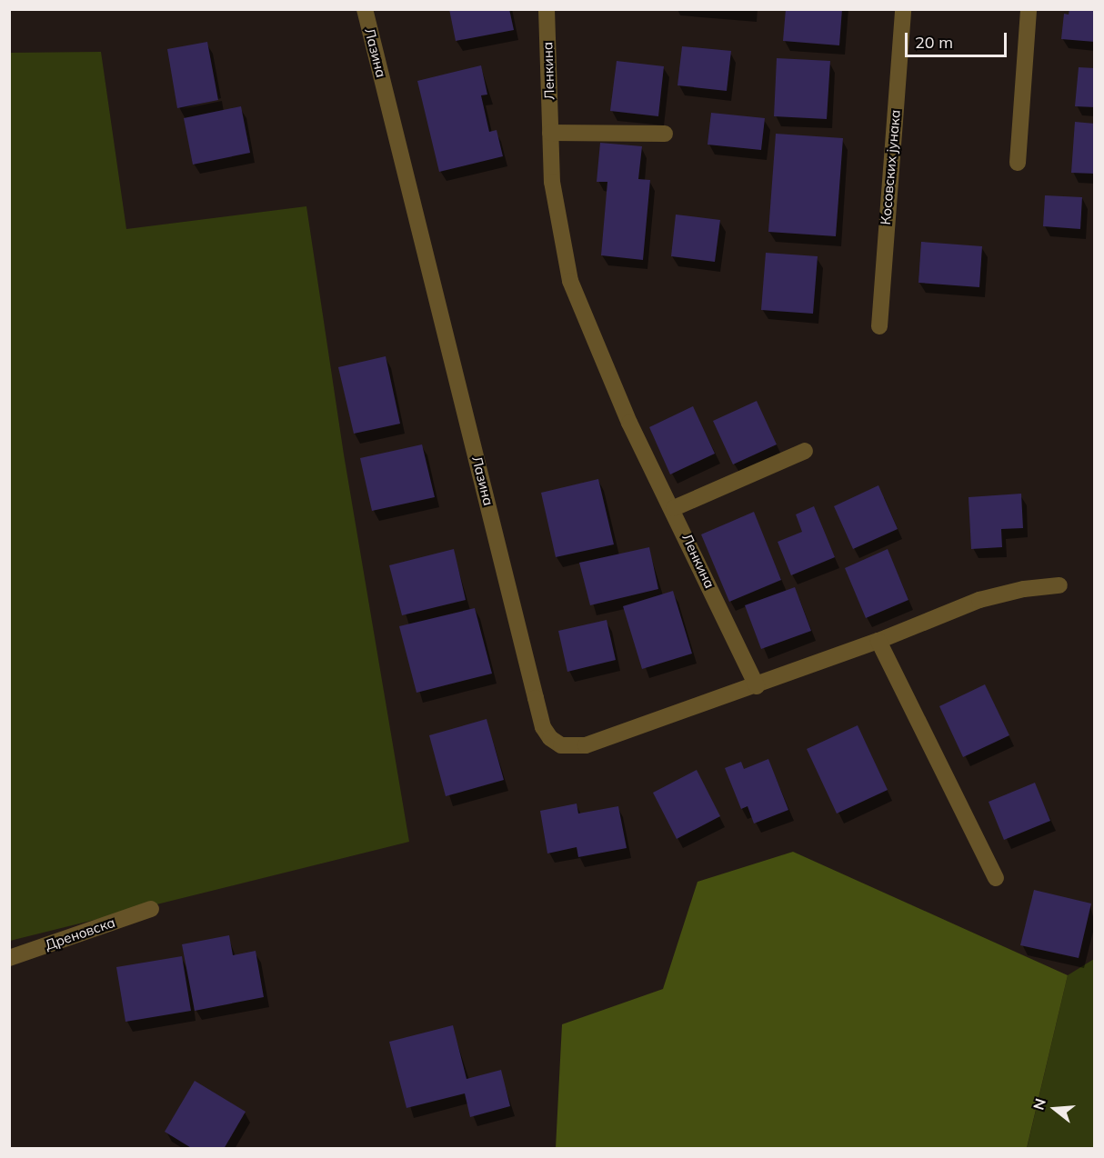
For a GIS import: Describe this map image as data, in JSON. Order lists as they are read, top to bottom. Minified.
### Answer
{"streets":{"street":["Лазина","Ленкина","Косовских јунака","Дреновска"]},"crossings":[["Лазина","Ленкина"]],"scale_bar":"20 m","north":"left"}
